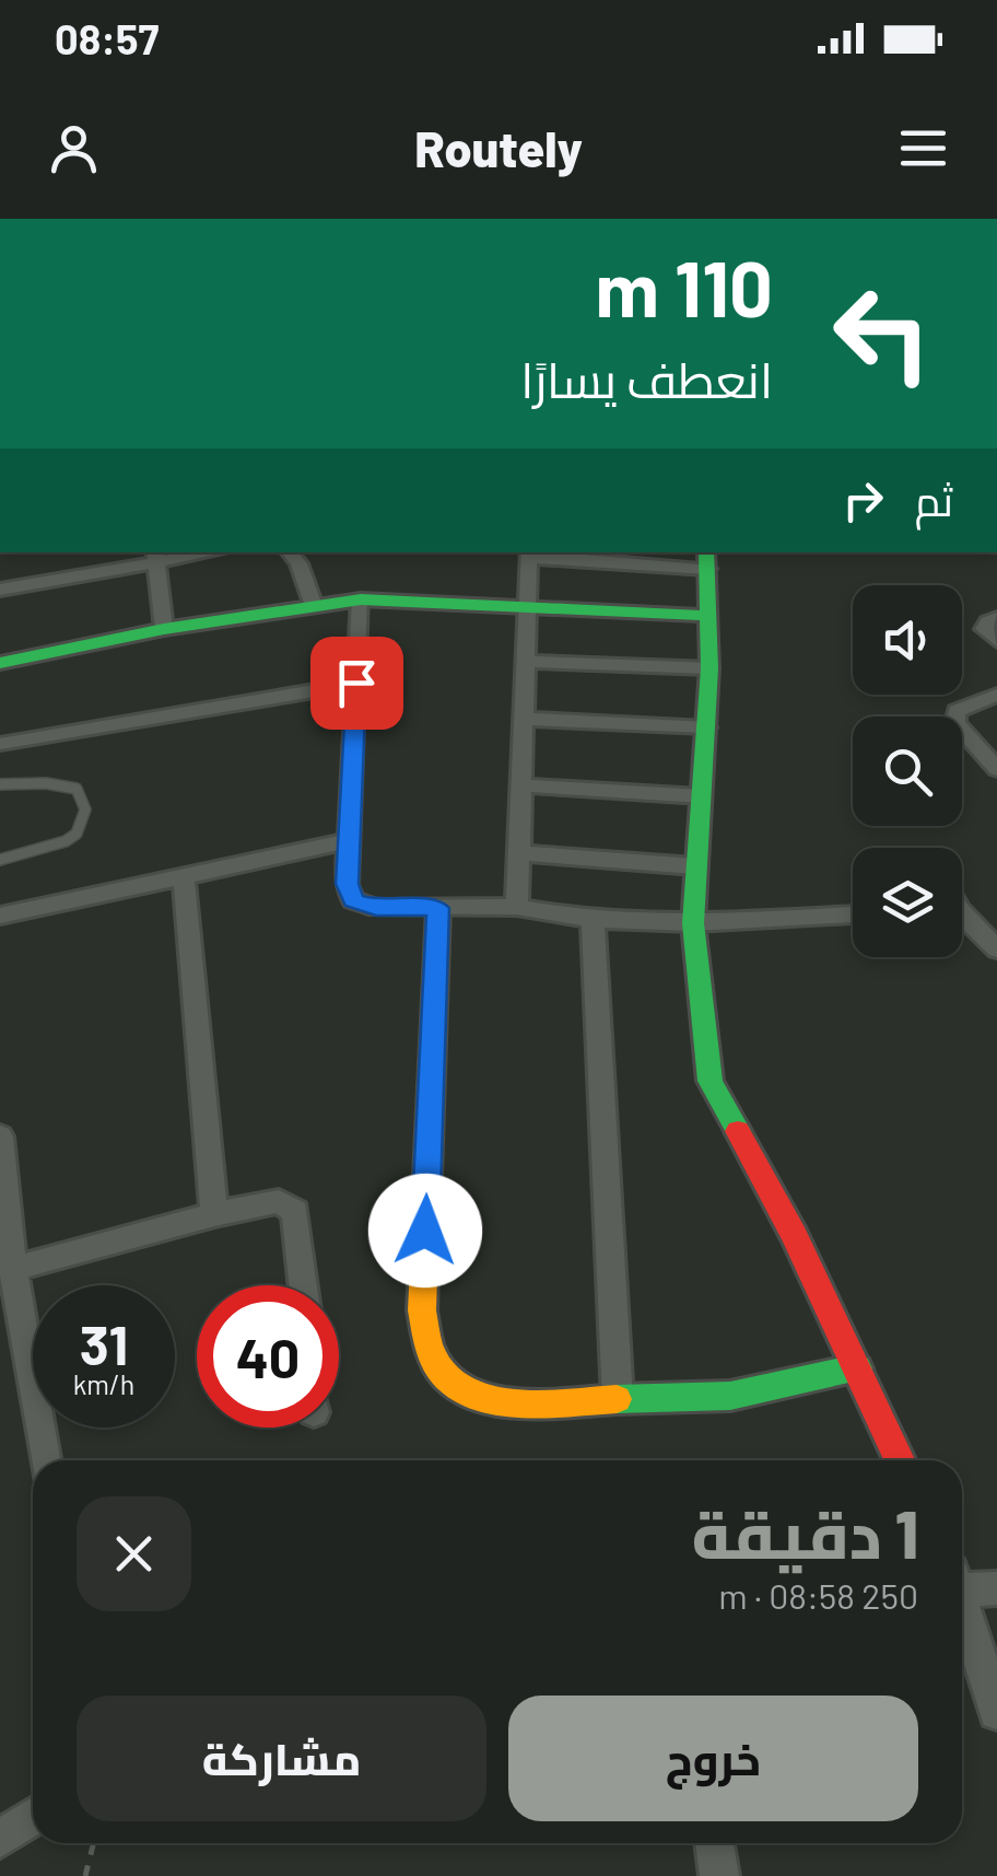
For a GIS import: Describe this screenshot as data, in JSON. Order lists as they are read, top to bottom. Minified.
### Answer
{"page":{"status":"08:57","header":"Routely","turn":["110 m","انعطف يسارًا"],"then":"ثم","speed":"31 km/h","limit":"40","heading":["1 دقيقة","250 m · 08:58"],"buttons":["خروج","مشاركة"]}}
